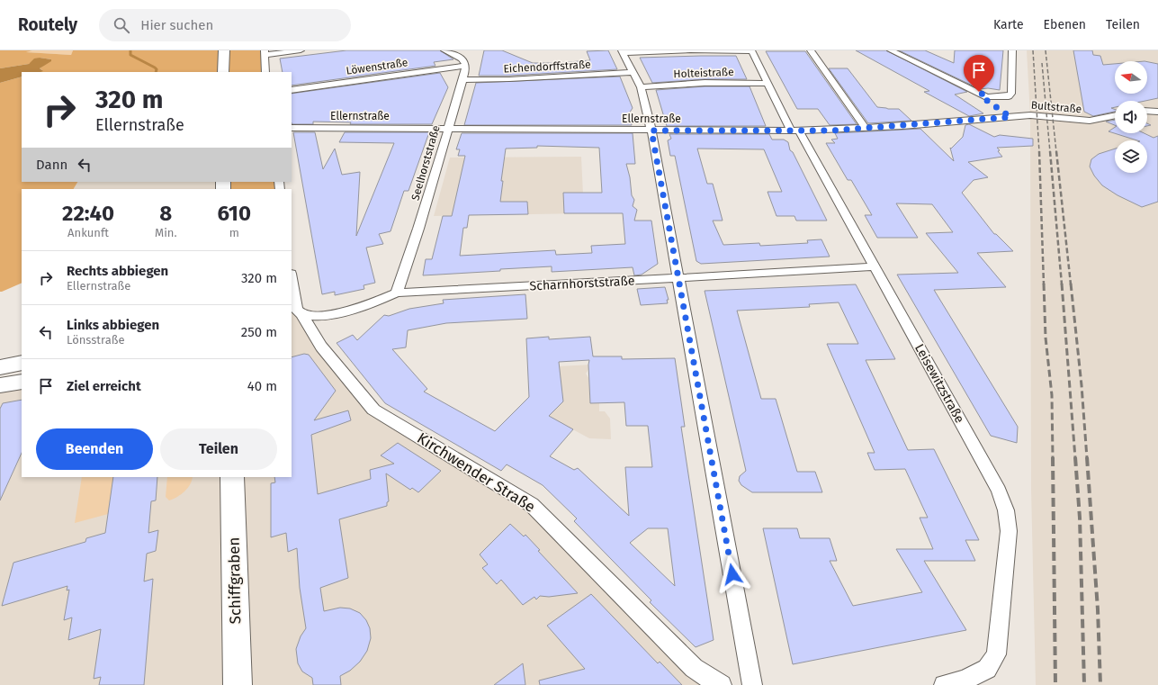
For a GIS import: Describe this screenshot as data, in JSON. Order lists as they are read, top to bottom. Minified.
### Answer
{"streets":{"street":["Löwenstraße","Eichendorffstraße","Holteistraße","Bultstraße","Ellernstraße","Seelhorststraße","Scharnhorststraße","Leisewitzstraße","Kirchwender Straße","Schiffgraben"]},"crossings":[["Löwenstraße","Seelhorststraße"],["Eichendorffstraße","Seelhorststraße"],["Holteistraße","Leisewitzstraße"],["Bultstraße","Ellernstraße"],["Ellernstraße","Seelhorststraße"],["Ellernstraße","Leisewitzstraße"],["Seelhorststraße","Scharnhorststraße"],["Scharnhorststraße","Leisewitzstraße"],["Scharnhorststraße","Kirchwender Straße"]],"north":"left","page":{"header":"Routely","search":"Hier suchen","nav":["Karte","Ebenen","Teilen"],"turn":["320 m","Ellernstraße"],"then":"Dann","eta":["22:40","Ankunft","8","Min.","610","m"],"list":[{"name":"Rechts abbiegen","note":"Ellernstraße","value":"320 m"},{"name":"Links abbiegen","note":"Lönsstraße","value":"250 m"},{"name":"Ziel erreicht","value":"40 m"}],"buttons":["Beenden","Teilen"]}}
